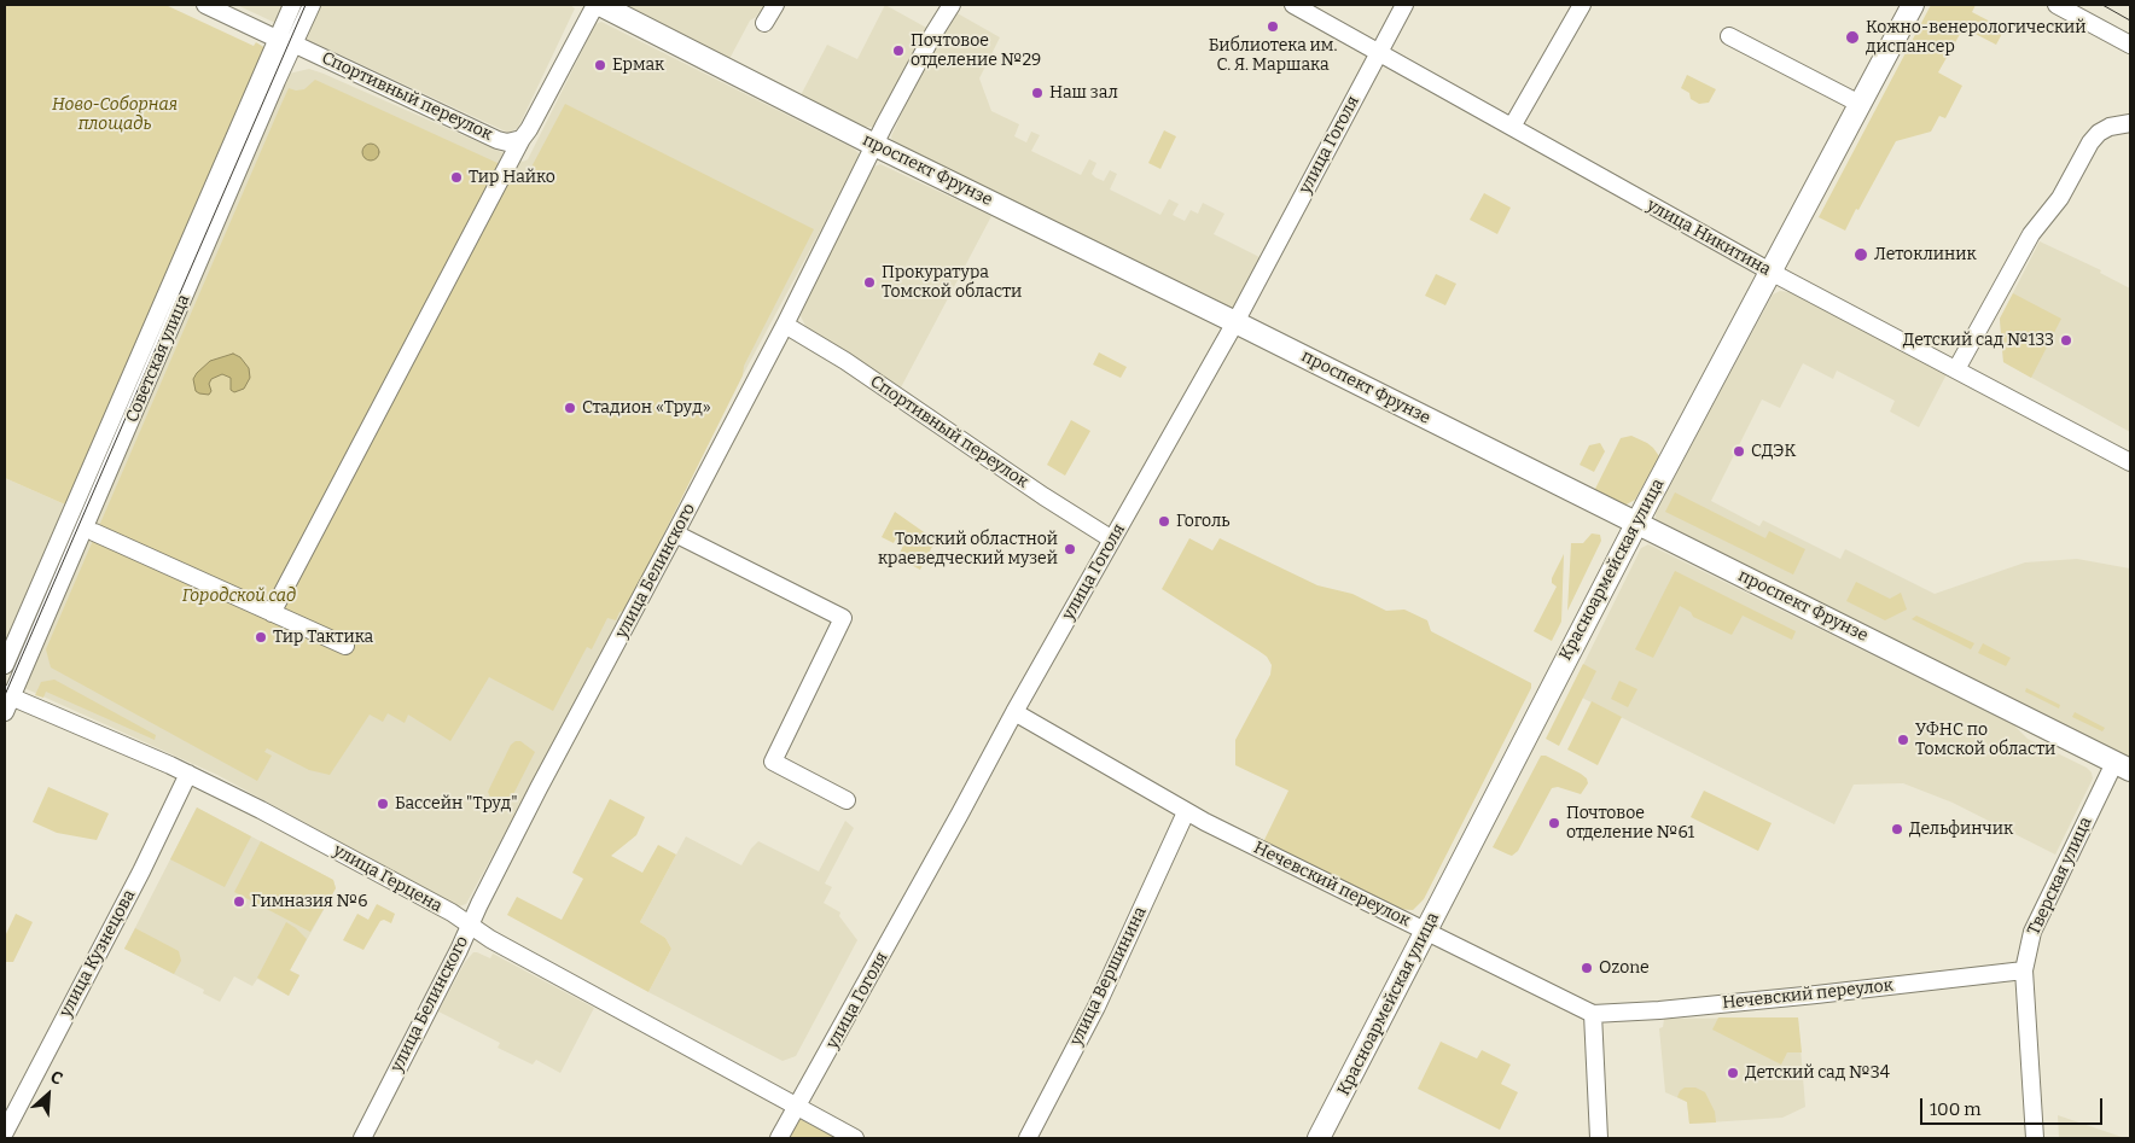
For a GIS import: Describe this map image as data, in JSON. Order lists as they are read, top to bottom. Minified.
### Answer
{"streets":{"main road":["проспект Фрунзе","Красноармейская улица"],"street":["Спортивный переулок","улица Гоголя","улица Никитина","Советская улица","улица Белинского","Тверская улица","улица Герцена","Нечевский переулок","улица Кузнецова","улица Вершинина"]},"crossings":[["Спортивный переулок","улица Гоголя"],["Спортивный переулок","Советская улица"],["Спортивный переулок","улица Белинского"],["улица Гоголя","проспект Фрунзе"],["улица Гоголя","улица Никитина"],["улица Гоголя","улица Герцена"],["улица Гоголя","Нечевский переулок"],["проспект Фрунзе","Красноармейская улица"],["проспект Фрунзе","улица Белинского"],["проспект Фрунзе","Тверская улица"],["улица Никитина","Красноармейская улица"],["Советская улица","улица Герцена"],["Красноармейская улица","Нечевский переулок"],["улица Белинского","улица Герцена"],["Тверская улица","Нечевский переулок"],["улица Герцена","улица Кузнецова"],["Нечевский переулок","улица Вершинина"]],"parks":["Ново-Соборная площадь","Городской сад"],"places":["Библиотека им. С. Я. Маршака","Кожно-венерологический диспансер","Почтовое отделение №29","Ермак","Наш зал","Тир Найко","Летоклиник","Прокуратура Томской области","Детский сад №133","Стадион «Труд»","СДЭК","Гоголь","Томский областной краеведческий музей","Тир Тактика","УФНС по Томской области","Бассейн \"Труд\"","Почтовое отделение №61","Дельфинчик","Гимназия №6","Ozone","Детский сад №34"],"scale_bar":"100 m","north":"top right"}
